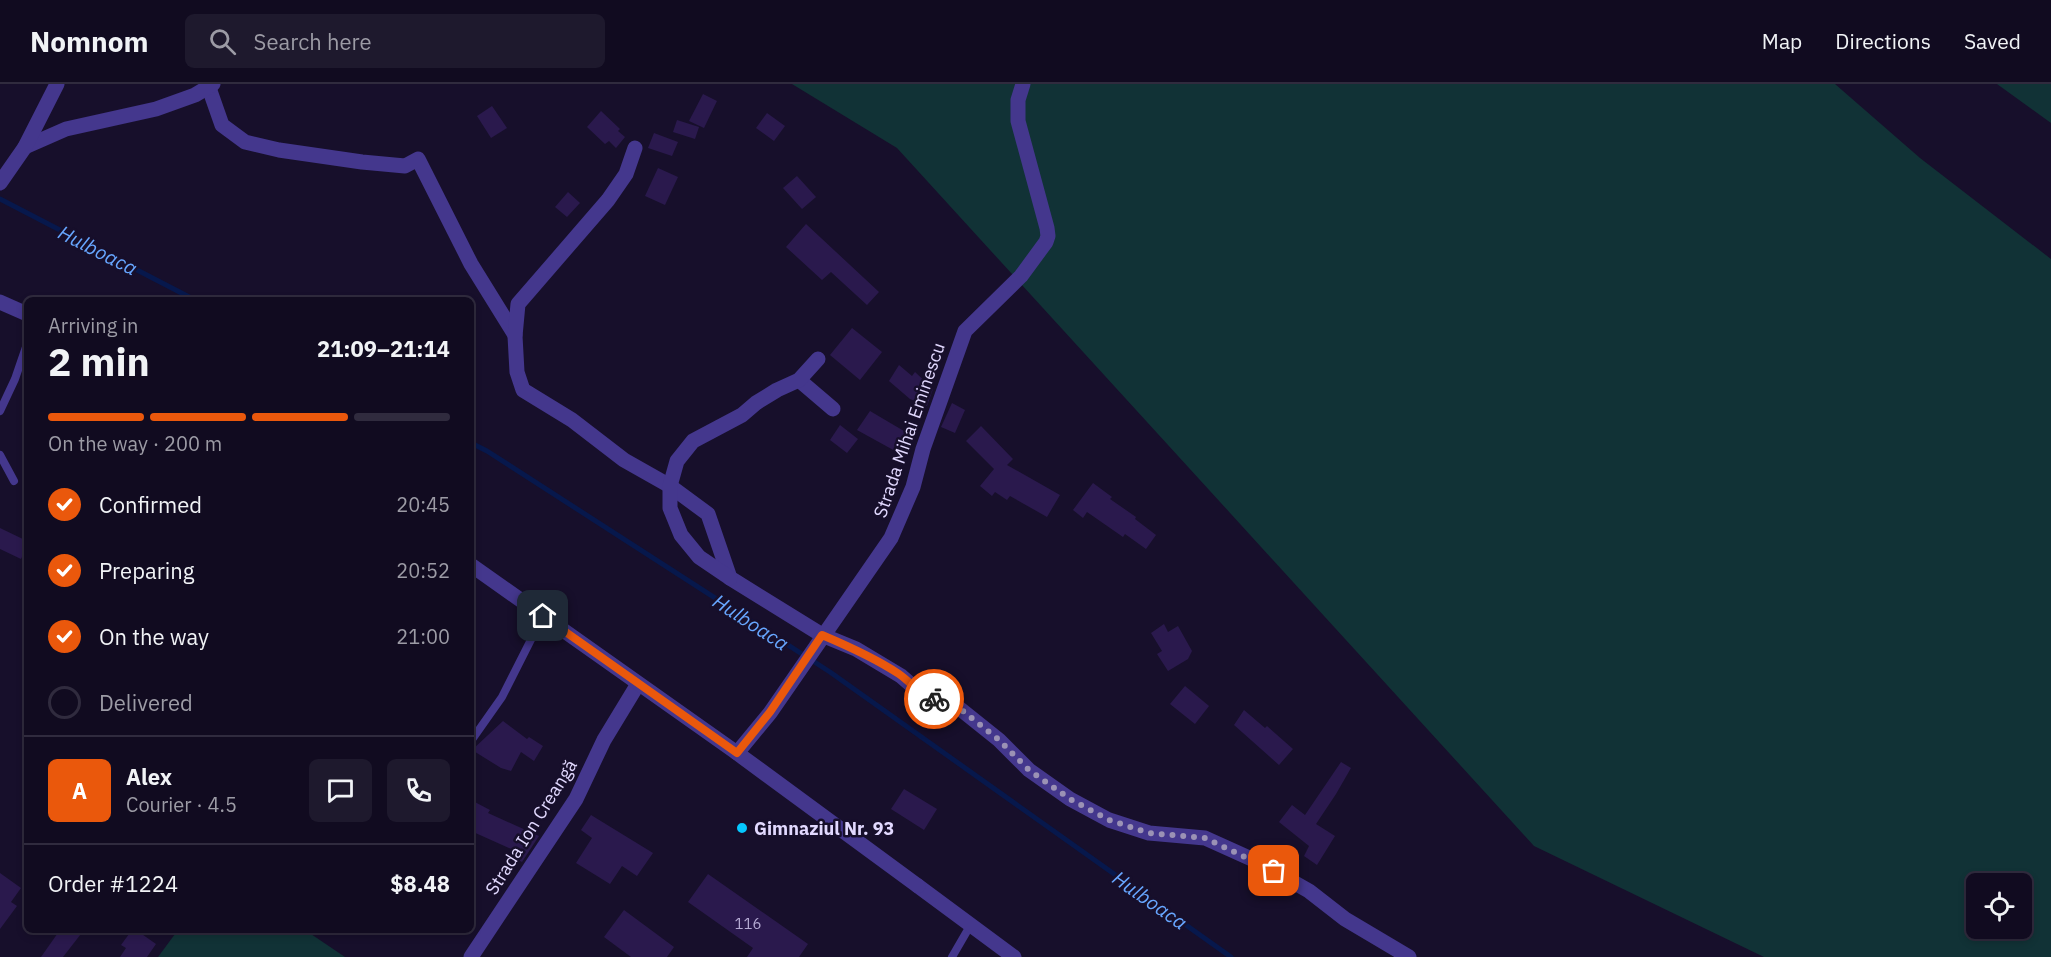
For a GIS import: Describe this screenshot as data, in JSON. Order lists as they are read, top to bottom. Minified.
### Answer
{"streets":{"street":["Strada Mihai Eminescu","Strada Ion Creangă"]},"water":["Hulboaca"],"places":["Gimnaziul Nr. 93"],"house_numbers":["116"],"page":{"header":"Nomnom","search":"Search here","nav":["Map","Directions","Saved"],"heading":["2 min","Arriving in","21:09–21:14"],"panel":["Alex","Courier · 4.5","Order #1224","$8.48"],"bar":"On the way · 200 m","list":[["Confirmed","20:45"],["Preparing","20:52"],["On the way","21:00"],"Delivered"],"round":"A"}}
